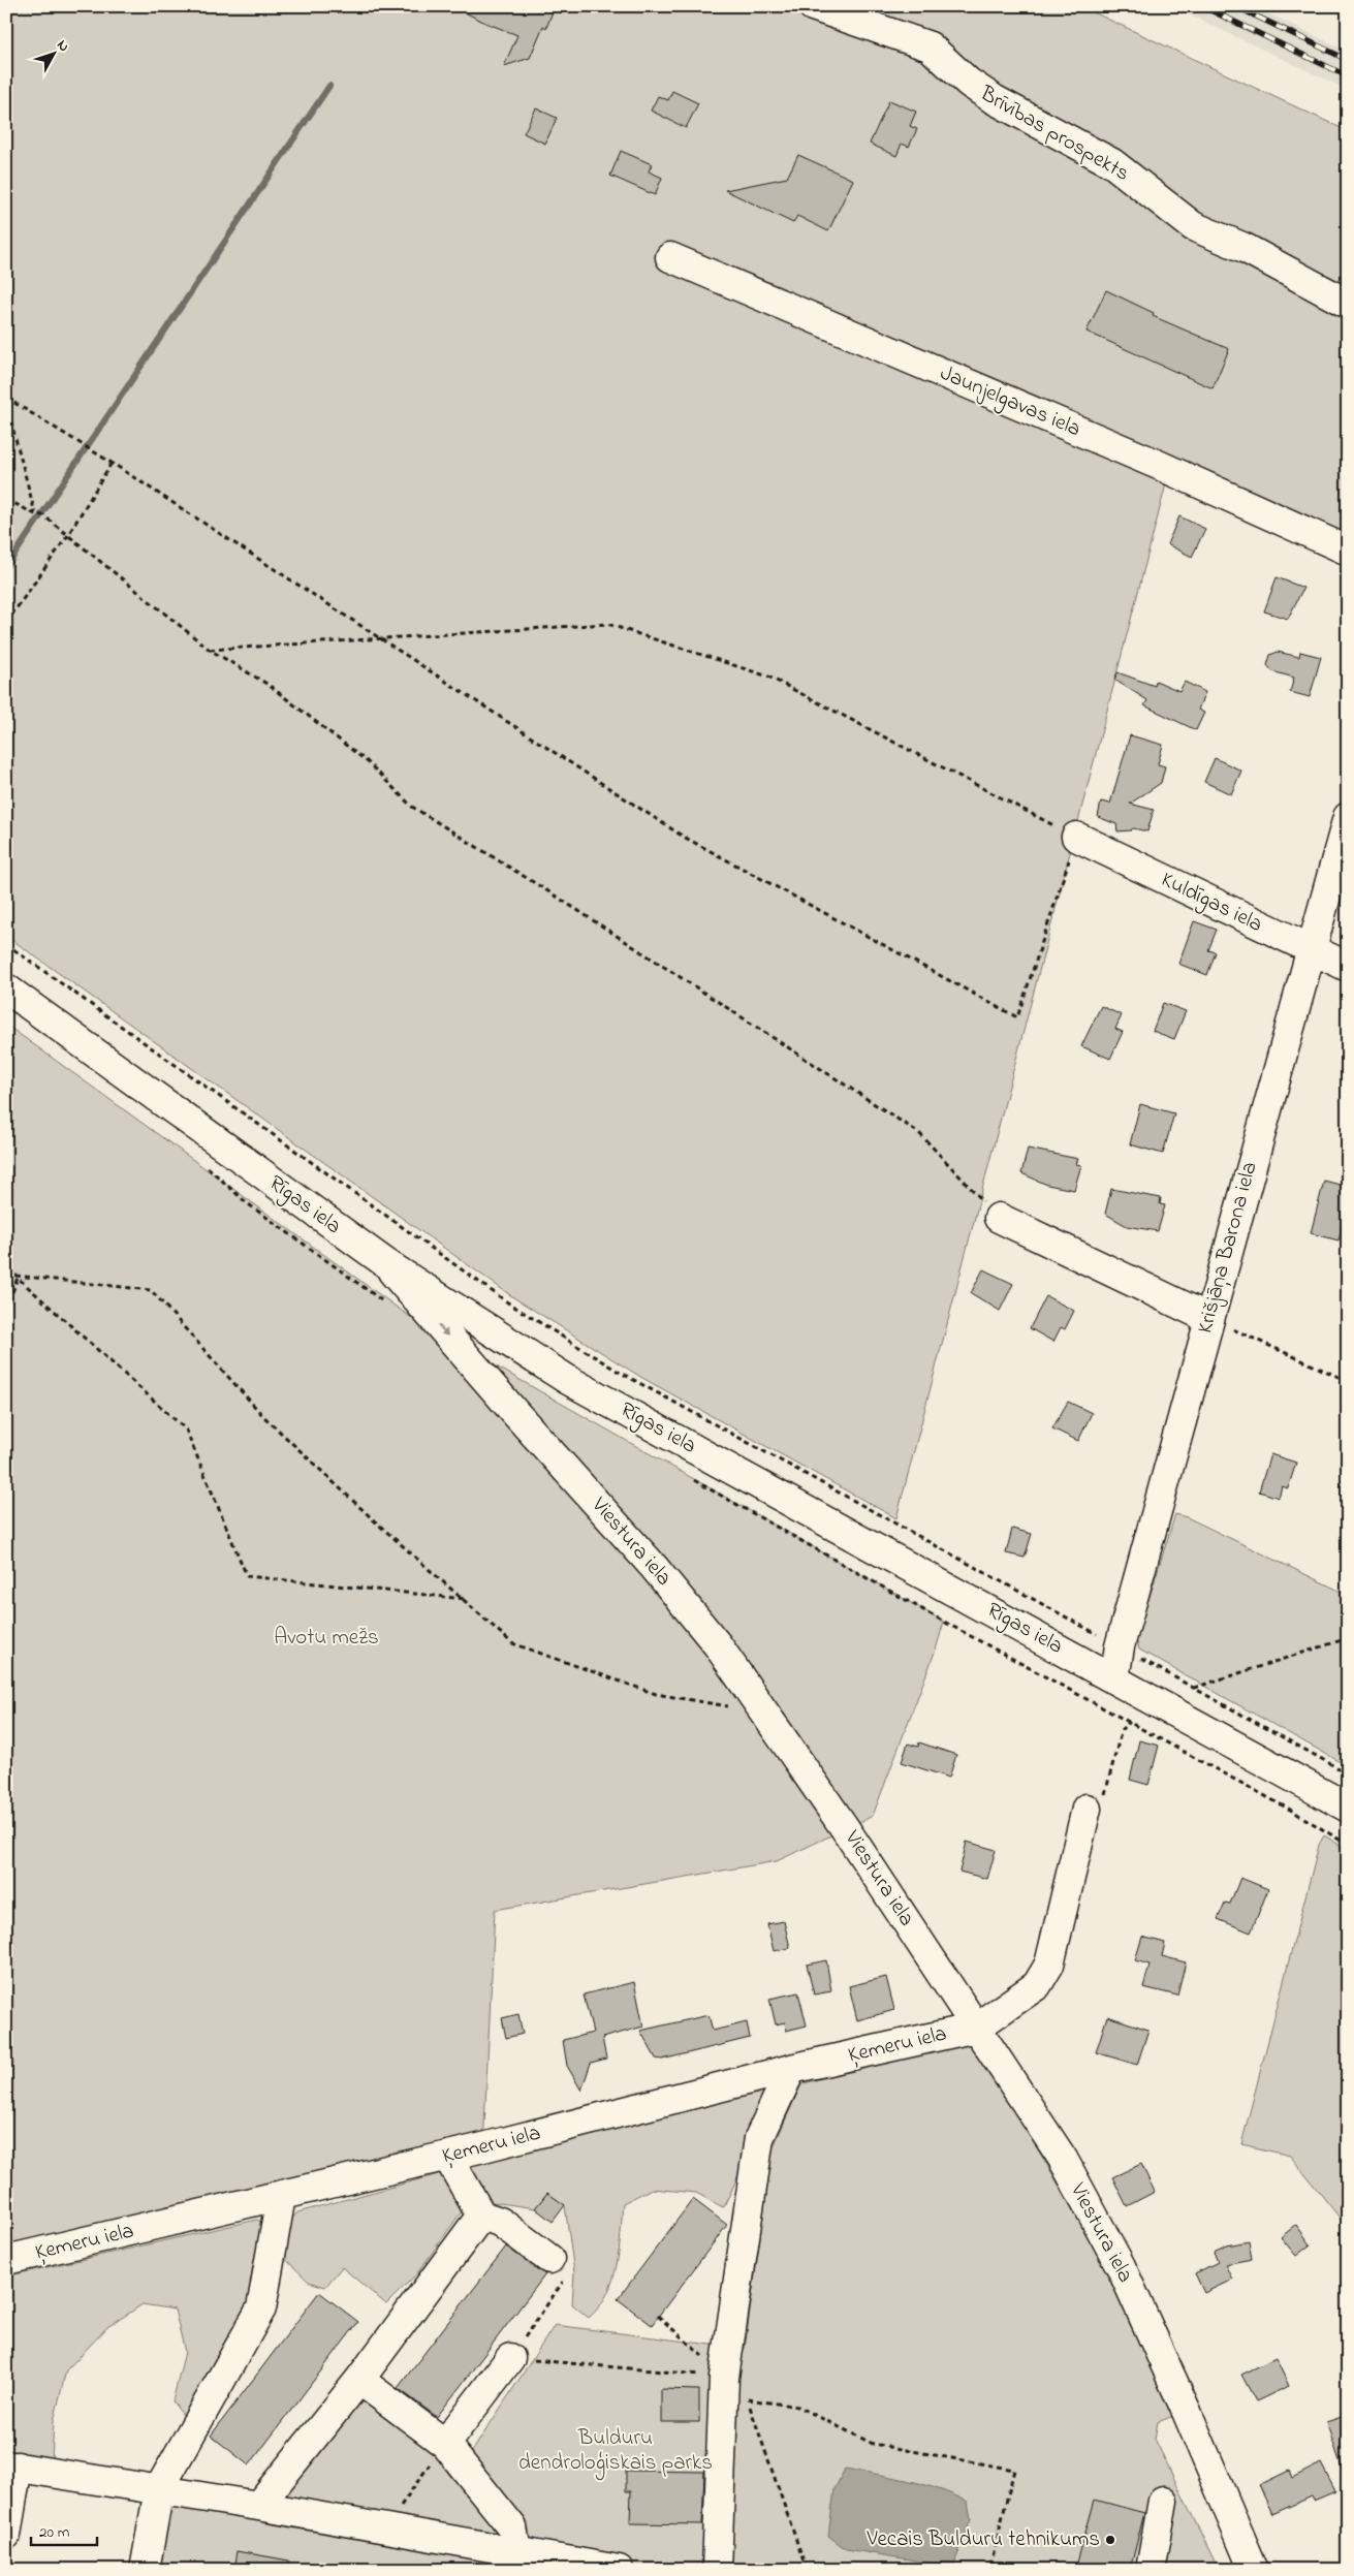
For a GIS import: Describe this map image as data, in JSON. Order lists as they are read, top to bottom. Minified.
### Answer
{"streets":{"street":["Brīvības prospekts","Jaunjelgavas iela","Kuldīgas iela","Rīgas iela","Krišjāņa Barona iela","Viestura iela","Ķemeru iela"]},"crossings":[["Kuldīgas iela","Krišjāņa Barona iela"],["Rīgas iela","Krišjāņa Barona iela"],["Rīgas iela","Viestura iela"],["Viestura iela","Ķemeru iela"]],"one_way":["Viestura iela"],"parks":["Avotu mežs","Bulduru dendroloģiskais parks"],"places":["Vecais Bulduru tehnikums"],"scale_bar":"20 m","north":"top right"}
